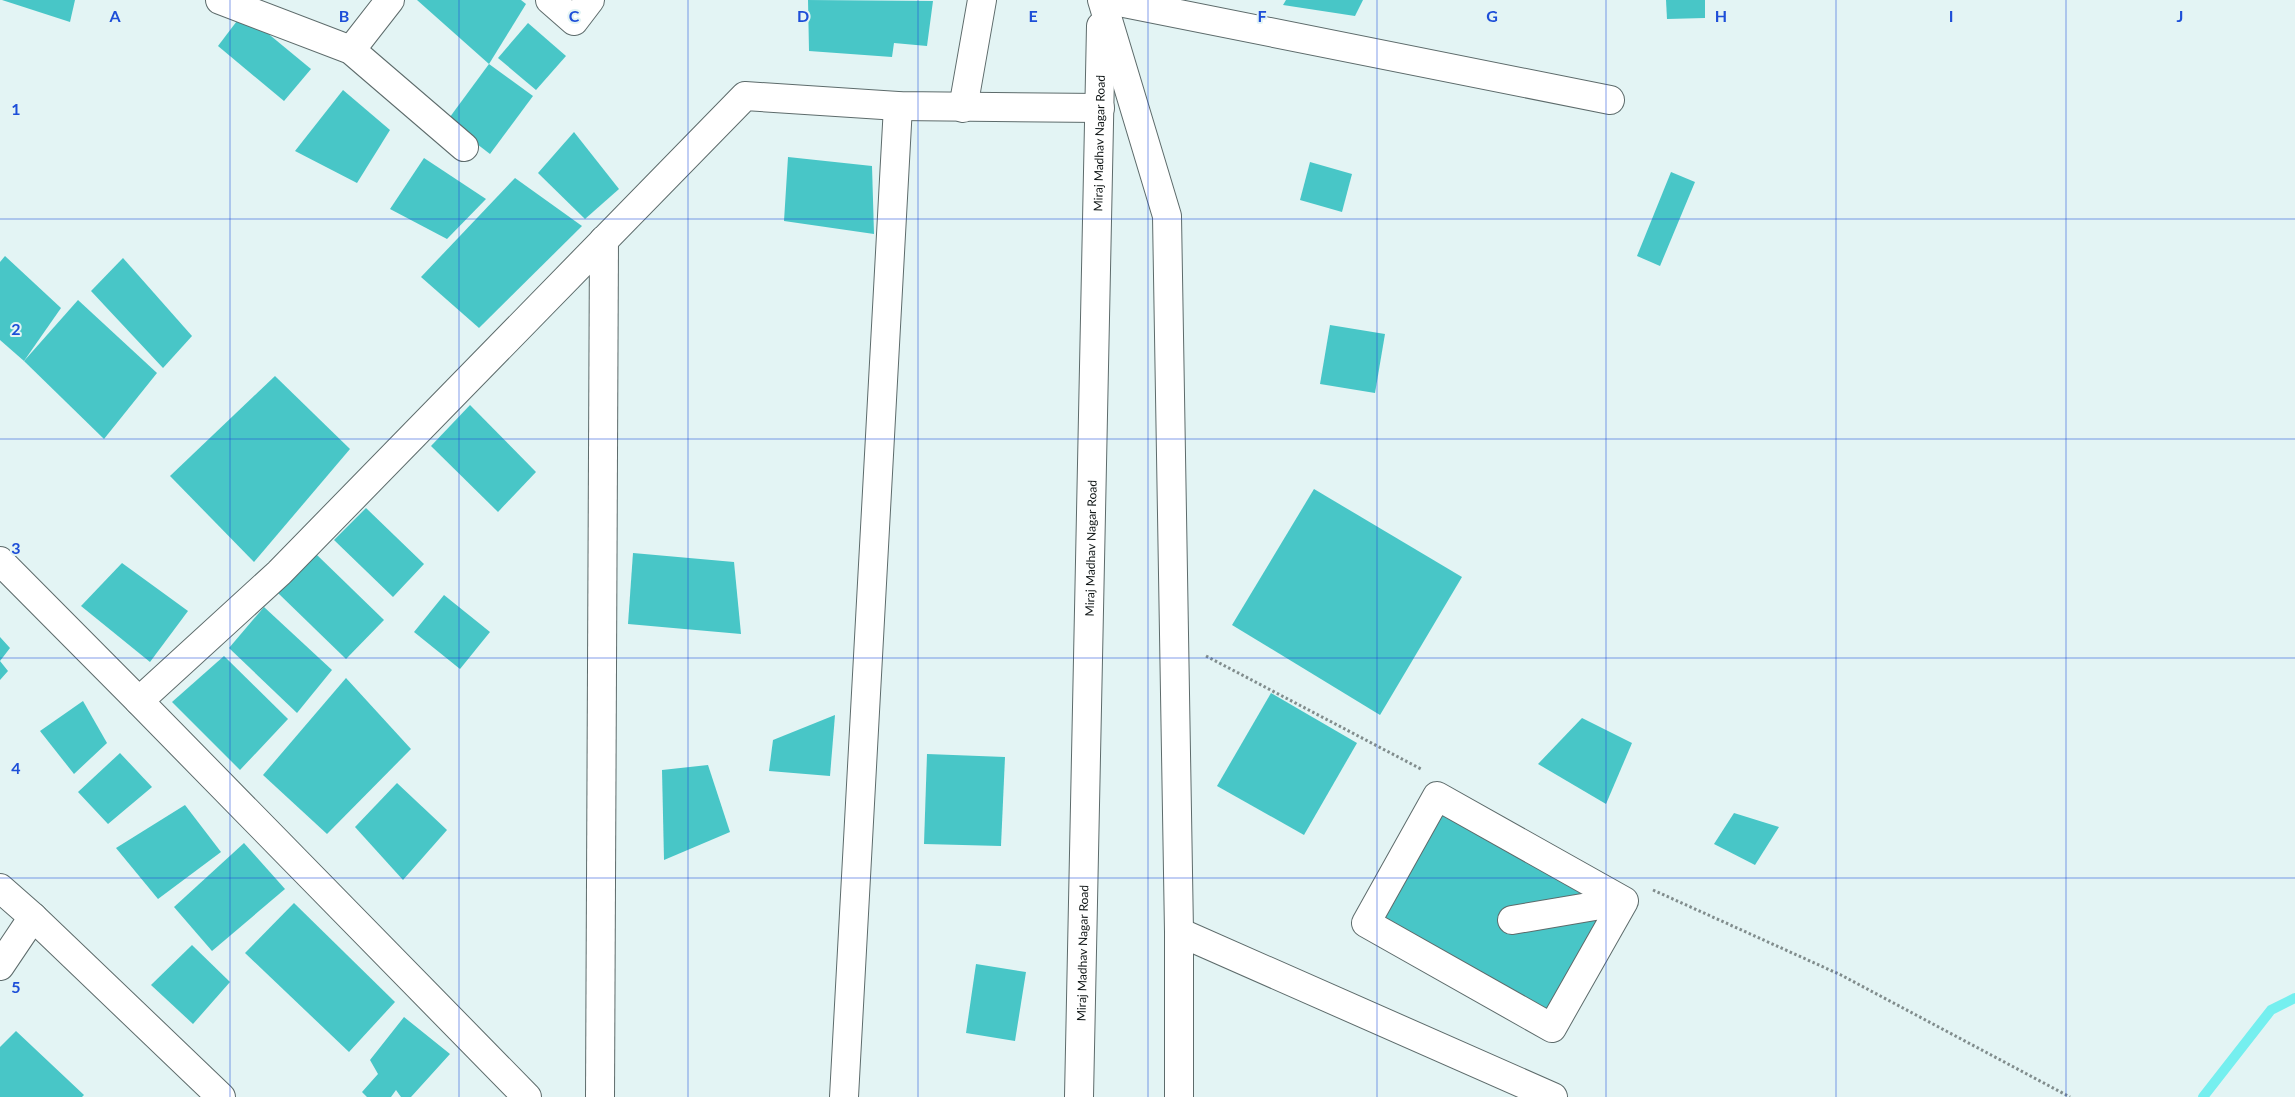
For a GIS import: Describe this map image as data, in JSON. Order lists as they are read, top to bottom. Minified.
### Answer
{"streets":{"street":["Miraj Madhav Nagar Road"]},"grid":{"columns":["A","B","C","D","E","F","G","H","I","J"],"rows":["1","2","3","4","5"]}}
